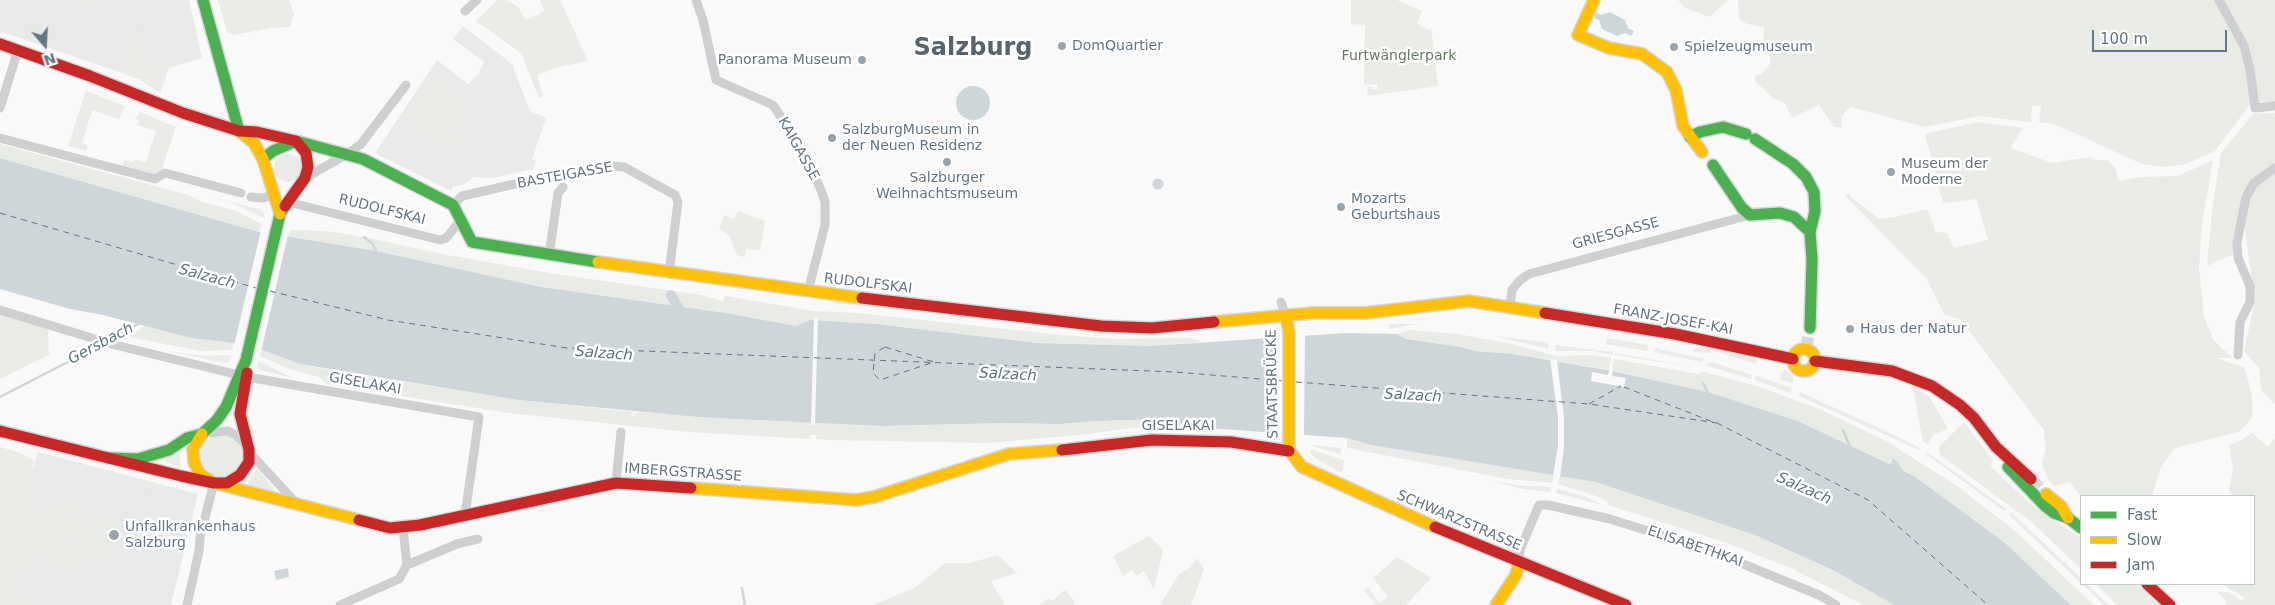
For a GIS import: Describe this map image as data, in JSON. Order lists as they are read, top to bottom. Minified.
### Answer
{"streets":{"main road":["RUDOLFSKAI","FRANZ-JOSEF-KAI","GISELAKAI","STAATSBRÜCKE","IMBERGSTRASSE","SCHWARZSTRASSE"],"street":["KAIGASSE","BASTEIGASSE","GRIESGASSE","ELISABETHKAI"]},"crossings":[["KAIGASSE","RUDOLFSKAI"],["BASTEIGASSE","RUDOLFSKAI"],["RUDOLFSKAI","FRANZ-JOSEF-KAI"],["RUDOLFSKAI","STAATSBRÜCKE"],["GRIESGASSE","FRANZ-JOSEF-KAI"],["FRANZ-JOSEF-KAI","STAATSBRÜCKE"],["GISELAKAI","STAATSBRÜCKE"],["GISELAKAI","IMBERGSTRASSE"],["GISELAKAI","SCHWARZSTRASSE"],["STAATSBRÜCKE","SCHWARZSTRASSE"],["SCHWARZSTRASSE","ELISABETHKAI"]],"districts":["Salzburg"],"water":["Salzach","Gersbach"],"parks":["Furtwänglerpark"],"places":["DomQuartier","Spielzeugmuseum","Panorama Museum","SalzburgMuseum in der Neuen Residenz","Salzburger Weihnachtsmuseum","Museum der Moderne","Mozarts Geburtshaus","Haus der Natur","Unfallkrankenhaus Salzburg"],"legend":["Fast","Slow","Jam"],"scale_bar":"100 m","north":"bottom"}
